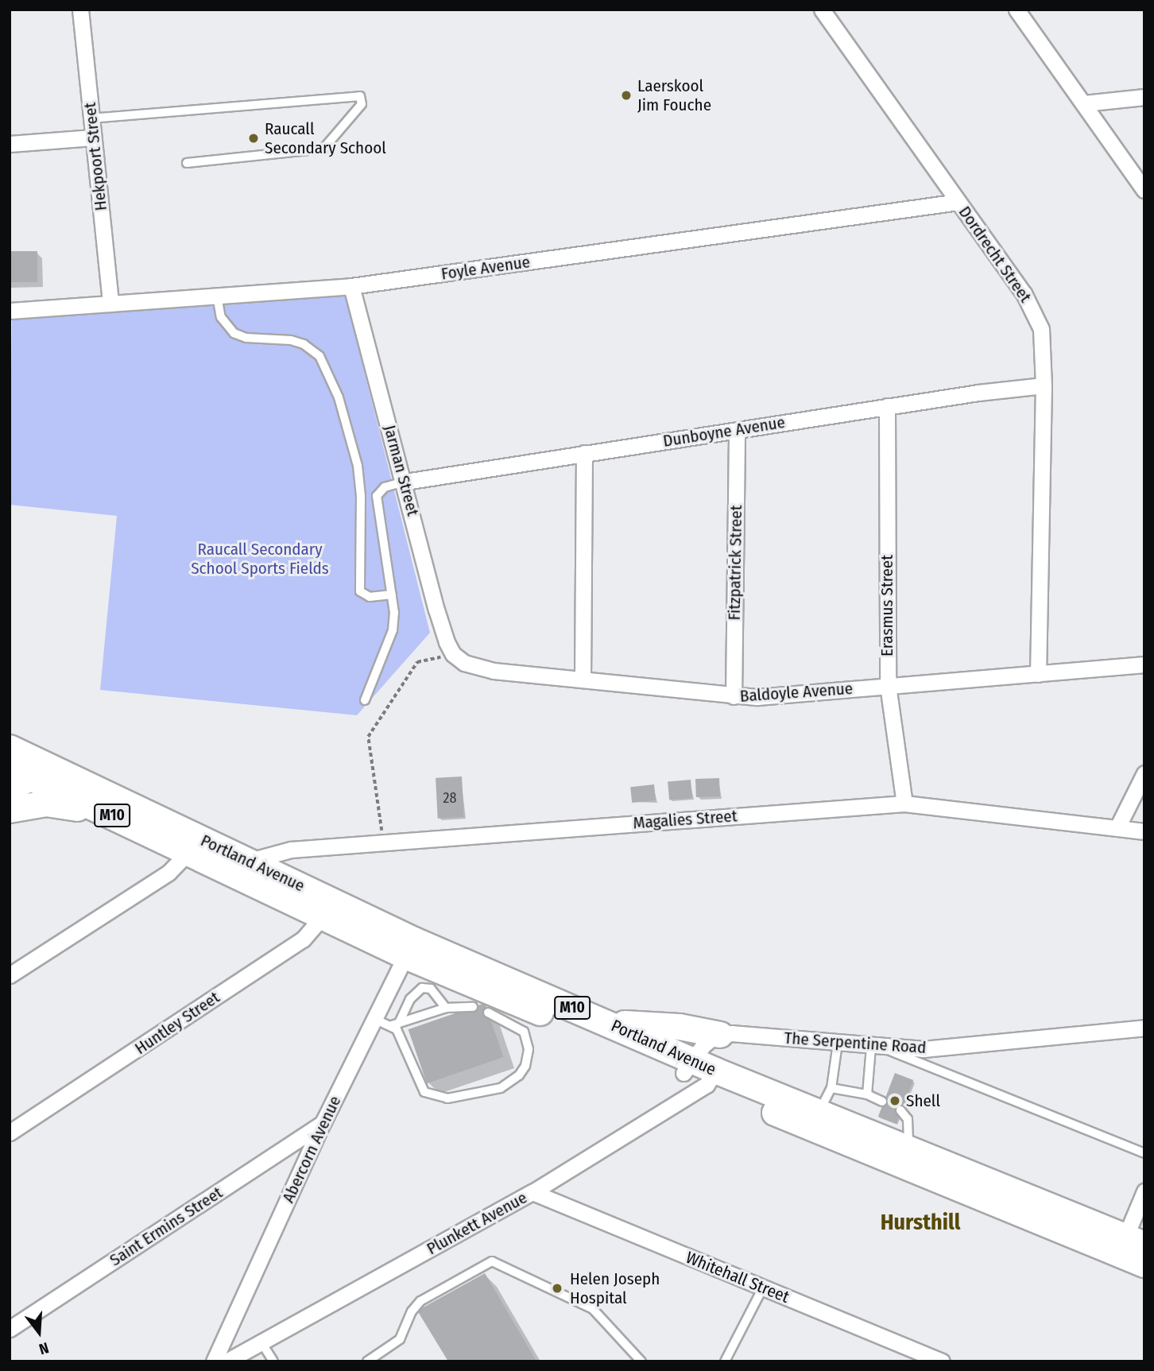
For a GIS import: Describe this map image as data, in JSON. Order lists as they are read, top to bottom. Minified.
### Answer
{"streets":{"main road":["M10","Portland Avenue"],"street":["Hekpoort Street","Dordrecht Street","Foyle Avenue","Dunboyne Avenue","Jarman Street","Fitzpatrick Street","Erasmus Street","Baldoyle Avenue","Magalies Street","Huntley Street","The Serpentine Road","Abercorn Avenue","Plunkett Avenue","Saint Ermins Street","Whitehall Street"]},"crossings":[["Hekpoort Street","Foyle Avenue"],["Dordrecht Street","Foyle Avenue"],["Dordrecht Street","Dunboyne Avenue"],["Dordrecht Street","Baldoyle Avenue"],["Foyle Avenue","Jarman Street"],["Dunboyne Avenue","Jarman Street"],["Dunboyne Avenue","Fitzpatrick Street"],["Dunboyne Avenue","Erasmus Street"],["Jarman Street","Baldoyle Avenue"],["Fitzpatrick Street","Baldoyle Avenue"],["Erasmus Street","Baldoyle Avenue"],["Erasmus Street","Magalies Street"],["Magalies Street","Portland Avenue"],["Portland Avenue","Huntley Street"],["Portland Avenue","Abercorn Avenue"],["Portland Avenue","Plunkett Avenue"],["Abercorn Avenue","Saint Ermins Street"],["Plunkett Avenue","Whitehall Street"]],"districts":["Hursthill"],"parks":["Raucall Secondary School Sports Fields"],"places":["Laerskool Jim Fouche","Raucall Secondary School","Shell","Helen Joseph Hospital"],"house_numbers":["28"],"north":"bottom"}
